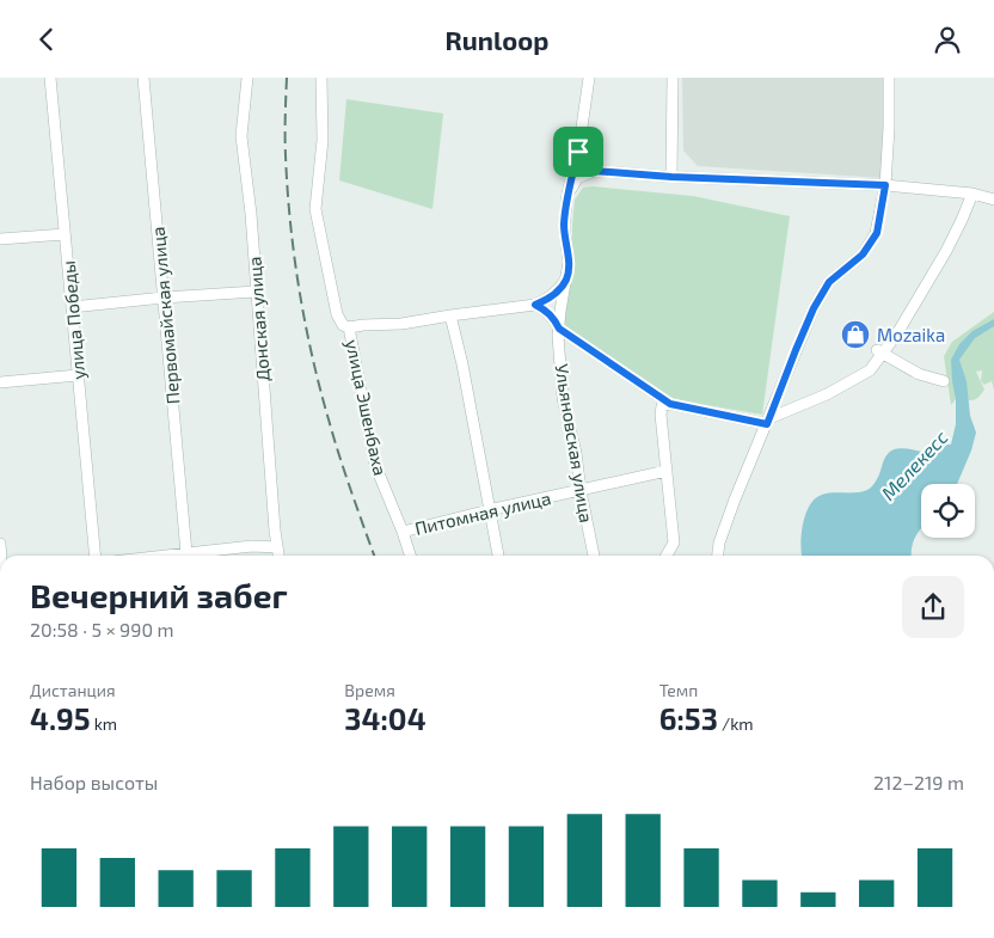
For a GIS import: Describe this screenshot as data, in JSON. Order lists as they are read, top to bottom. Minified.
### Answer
{"streets":{"street":["Первомайская улица","Донская улица","улица Победы","улица Эшенбаха","Ульяновская улица","Питомная улица"]},"crossings":[["улица Эшенбаха","Питомная улица"],["Ульяновская улица","Питомная улица"]],"water":["Мелекесс"],"places":{"shop":["Mozaika"]},"page":{"header":"Runloop","heading":["Вечерний забег","20:58 · 5 × 990 m"],"stats":[["Дистанция","4.95 km"],["Время","34:04"],["Темп","6:53 /km"]],"chart":["Набор высоты","212–219 m"]}}
